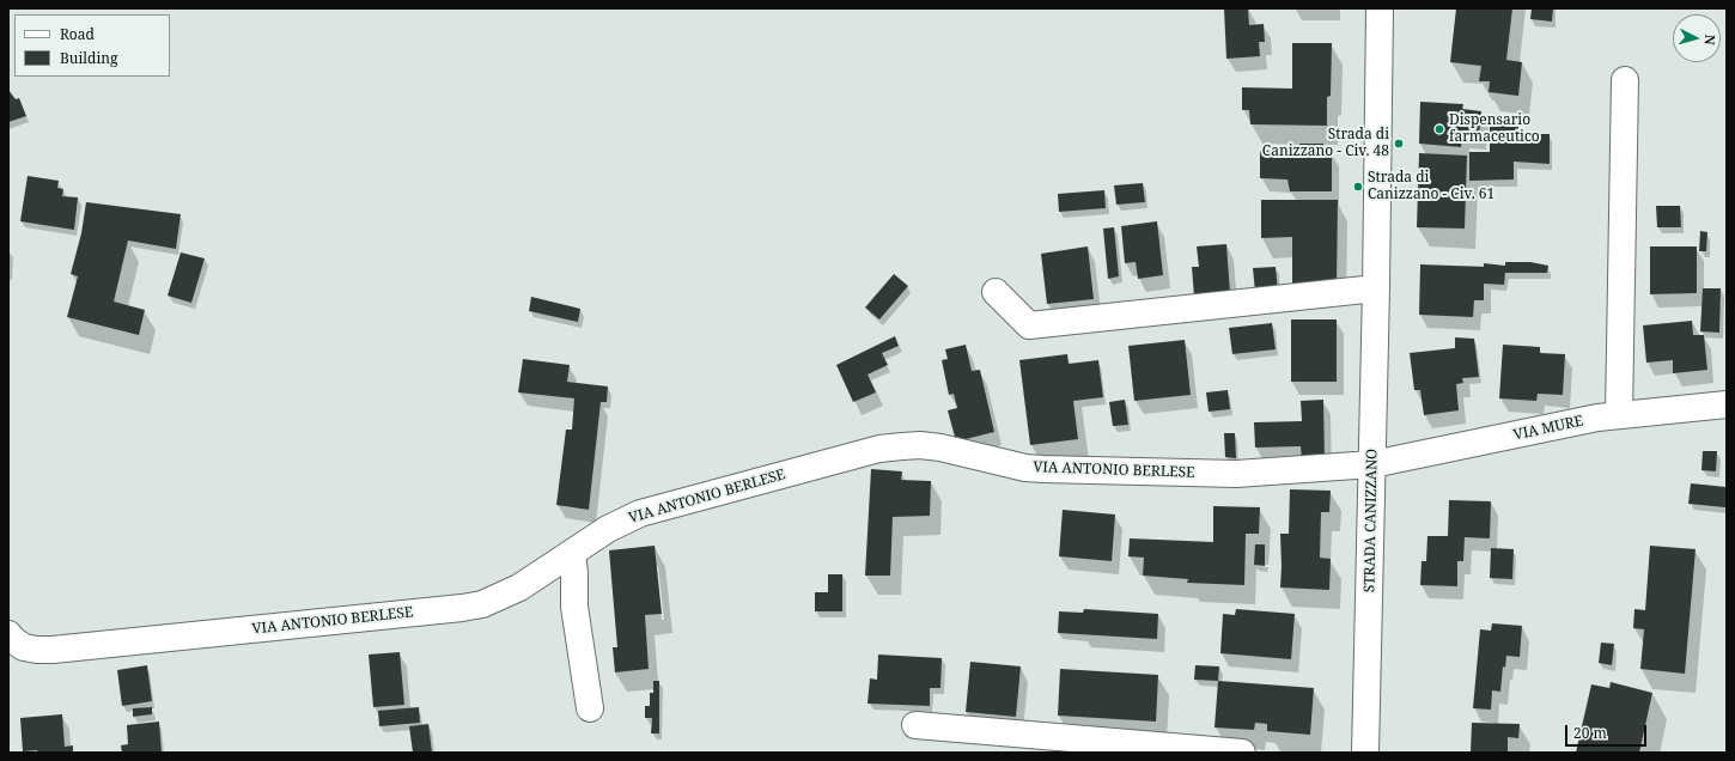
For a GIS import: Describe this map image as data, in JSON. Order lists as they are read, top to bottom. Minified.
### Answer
{"streets":{"street":["VIA MURE","VIA ANTONIO BERLESE","STRADA CANIZZANO"]},"crossings":[["VIA MURE","VIA ANTONIO BERLESE"],["VIA MURE","STRADA CANIZZANO"],["VIA ANTONIO BERLESE","STRADA CANIZZANO"]],"places":["Dispensario farmaceutico","Strada di Canizzano - Civ. 48","Strada di Canizzano - Civ. 61"],"legend":["Road","Building"],"scale_bar":"20 m","north":"right"}
